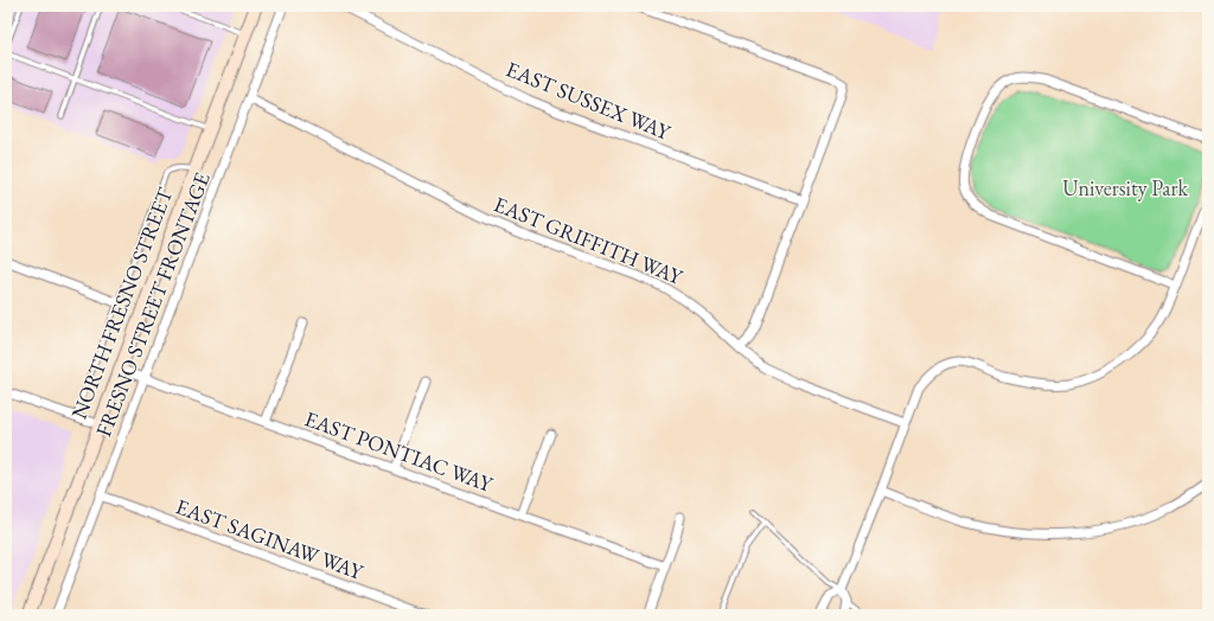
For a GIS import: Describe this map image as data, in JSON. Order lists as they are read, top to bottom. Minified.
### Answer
{"streets":{"main road":["NORTH FRESNO STREET"],"street":["EAST SUSSEX WAY","EAST GRIFFITH WAY","FRESNO STREET FRONTAGE","EAST PONTIAC WAY","EAST SAGINAW WAY"]},"crossings":[["EAST GRIFFITH WAY","FRESNO STREET FRONTAGE"],["NORTH FRESNO STREET","EAST PONTIAC WAY"],["FRESNO STREET FRONTAGE","EAST PONTIAC WAY"],["FRESNO STREET FRONTAGE","EAST SAGINAW WAY"]],"parks":["University Park"]}
